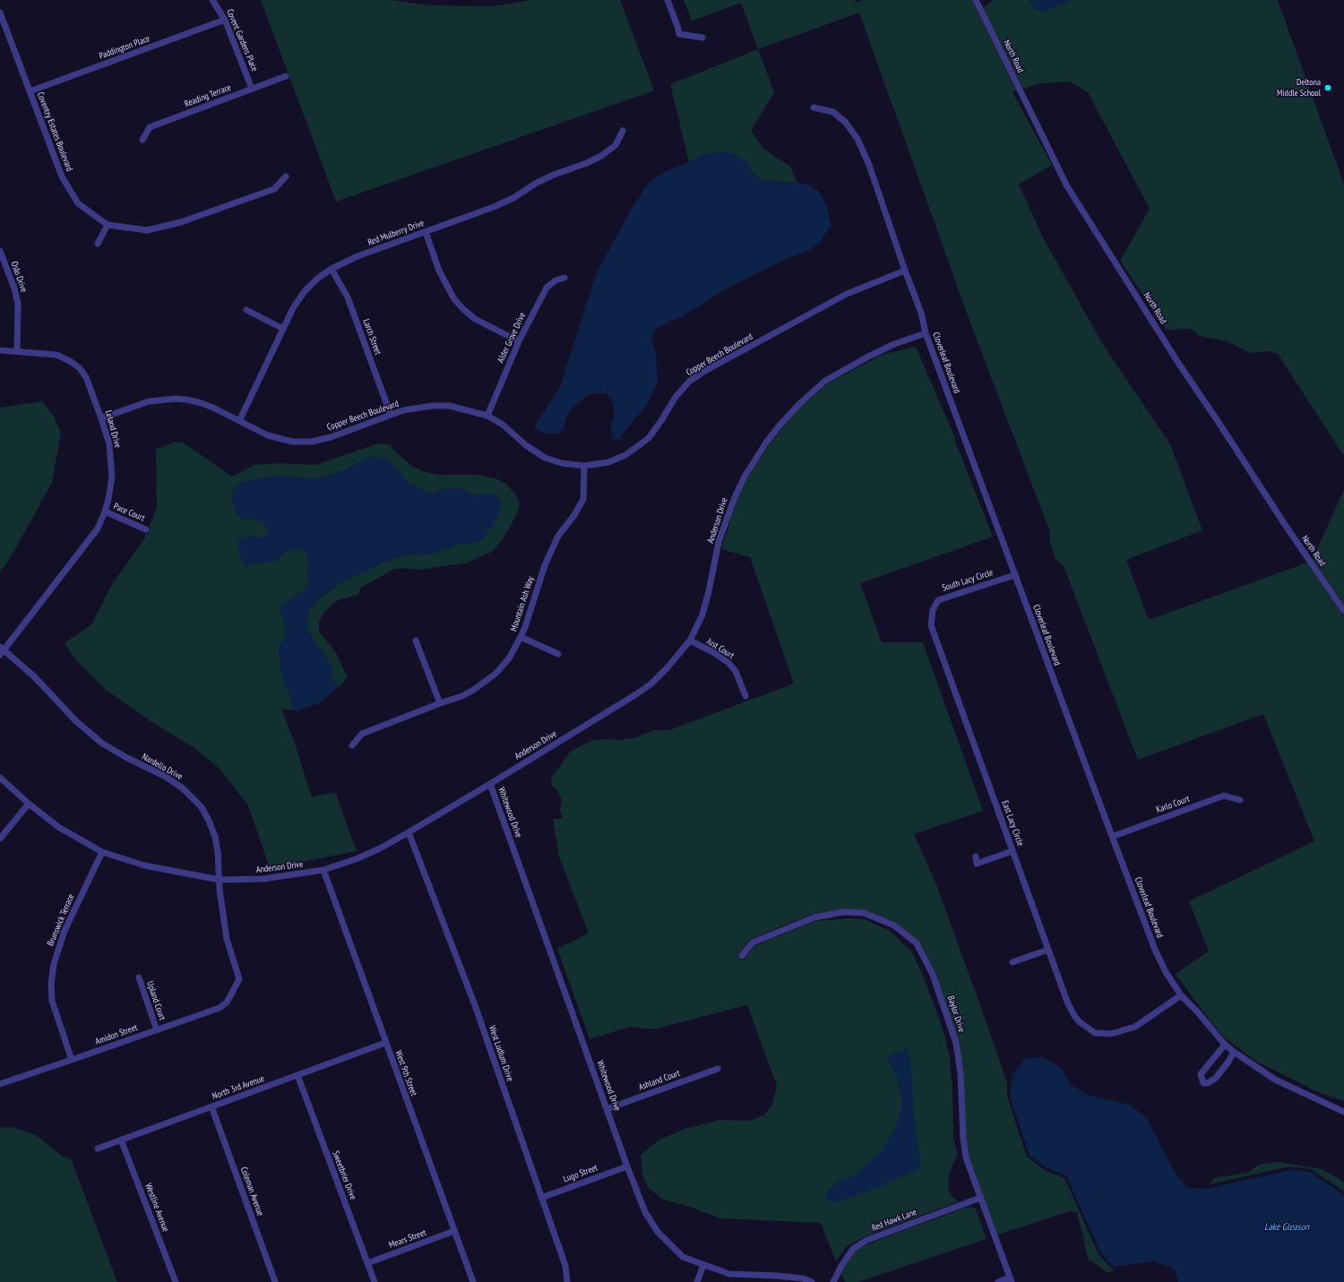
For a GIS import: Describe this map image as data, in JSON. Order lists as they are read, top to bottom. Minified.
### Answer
{"streets":{"street":["Covent Gardens Place","Paddington Place","North Road","Reading Terrace","Coventry Estates Boulevard","Red Mulberry Drive","Oslo Drive","Larch Street","Alder Grove Drive","Copper Beech Boulevard","Cloverleaf Boulevard","Leland Drive","Pace Court","Anderson Drive","South Lacy Circle","Mountain Ash Way","Just Court","Nardello Drive","Karlo Court","Whitewood Drive","East Lacy Circle","Brunswick Terrace","Upland Court","Baylor Drive","Amidon Street","West Ludlum Drive","West 9th Street","Ashland Court","North 3rd Avenue","Lugo Street","Sweetbrier Drive","Coleman Avenue","Westline Avenue","Red Hawk Lane","Mears Street"]},"crossings":[["Covent Gardens Place","Paddington Place"],["Covent Gardens Place","Reading Terrace"],["Paddington Place","Coventry Estates Boulevard"],["Red Mulberry Drive","Larch Street"],["Red Mulberry Drive","Copper Beech Boulevard"],["Oslo Drive","Leland Drive"],["Larch Street","Copper Beech Boulevard"],["Alder Grove Drive","Copper Beech Boulevard"],["Copper Beech Boulevard","Cloverleaf Boulevard"],["Copper Beech Boulevard","Leland Drive"],["Copper Beech Boulevard","Mountain Ash Way"],["Cloverleaf Boulevard","Anderson Drive"],["Cloverleaf Boulevard","South Lacy Circle"],["Cloverleaf Boulevard","Karlo Court"],["Cloverleaf Boulevard","East Lacy Circle"],["Leland Drive","Pace Court"],["Leland Drive","Nardello Drive"],["Anderson Drive","Just Court"],["Anderson Drive","Nardello Drive"],["Anderson Drive","Whitewood Drive"],["Anderson Drive","Brunswick Terrace"],["Anderson Drive","West Ludlum Drive"],["Anderson Drive","West 9th Street"],["South Lacy Circle","East Lacy Circle"],["Nardello Drive","Amidon Street"],["Whitewood Drive","Ashland Court"],["Whitewood Drive","Lugo Street"],["Brunswick Terrace","Amidon Street"],["Upland Court","Amidon Street"],["Baylor Drive","Red Hawk Lane"],["West Ludlum Drive","Lugo Street"],["West 9th Street","North 3rd Avenue"],["West 9th Street","Mears Street"],["North 3rd Avenue","Sweetbrier Drive"],["North 3rd Avenue","Coleman Avenue"],["North 3rd Avenue","Westline Avenue"],["Sweetbrier Drive","Mears Street"]],"water":["Lake Gleason"],"places":["Deltona Middle School"]}
